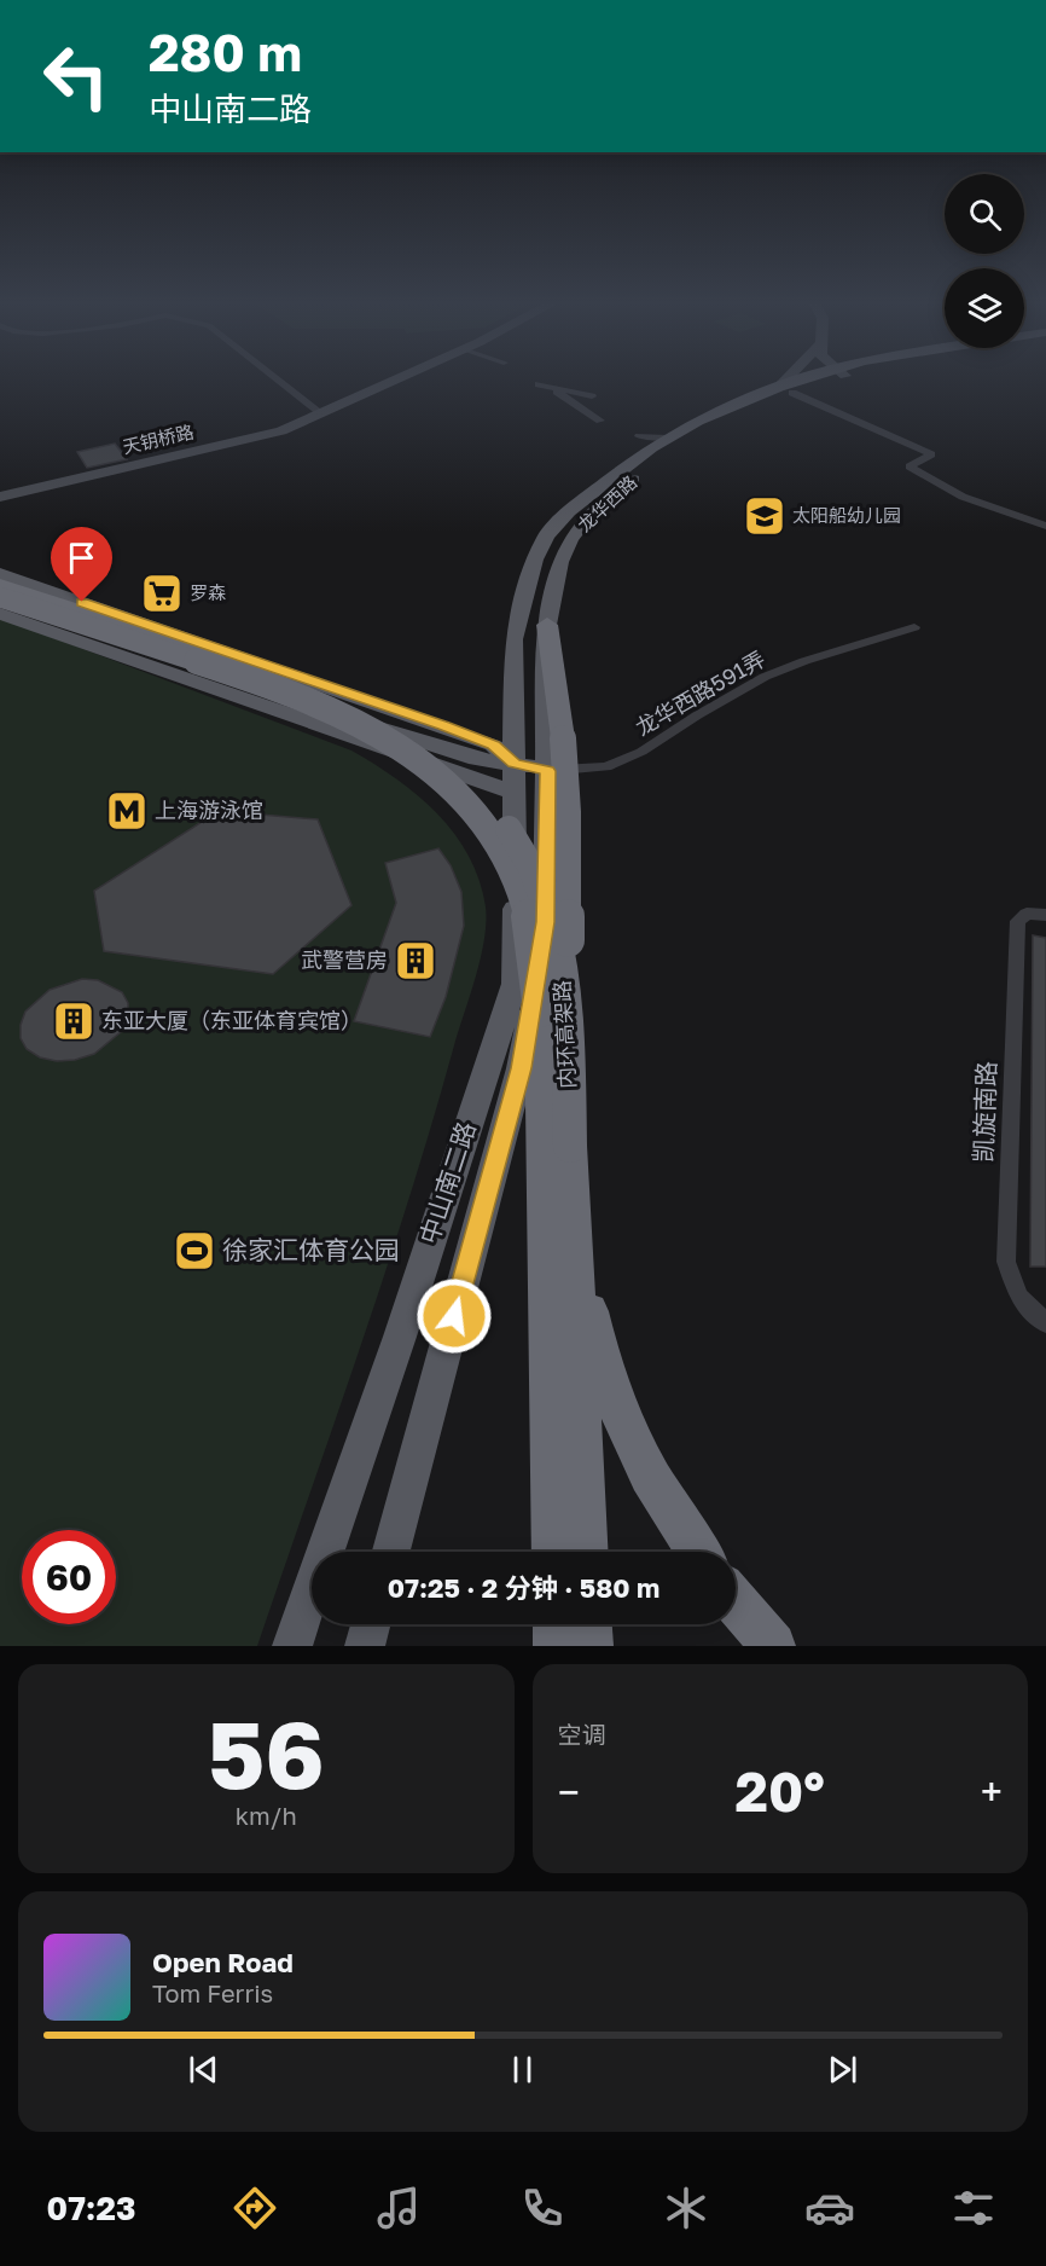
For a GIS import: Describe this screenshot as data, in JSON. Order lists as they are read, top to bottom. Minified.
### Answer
{"streets":{"highway":["内环高架路"],"main road":["龙华西路","中山南二路"],"street":["天钥桥路","龙华西路591弄","凯旋南路"]},"crossings":[["龙华西路","龙华西路591弄"],["龙华西路","中山南二路"],["龙华西路591弄","中山南二路"]],"places":{"school or university":["太阳船幼儿园"],"supermarket":["罗森"],"metro station":["上海游泳馆"],"building":["武警营房","东亚大厦（东亚体育宾馆）"],"sports":["徐家汇体育公园"]},"page":{"turn":["280 m","中山南二路"],"limit":"60","trip":"07:25 · 2 分钟 · 580 m","tile":[["56","km/h"],"空调"],"heat":["−","20°","+"],"song":["Open Road","Tom Ferris"],"tabs":"07:23"}}
